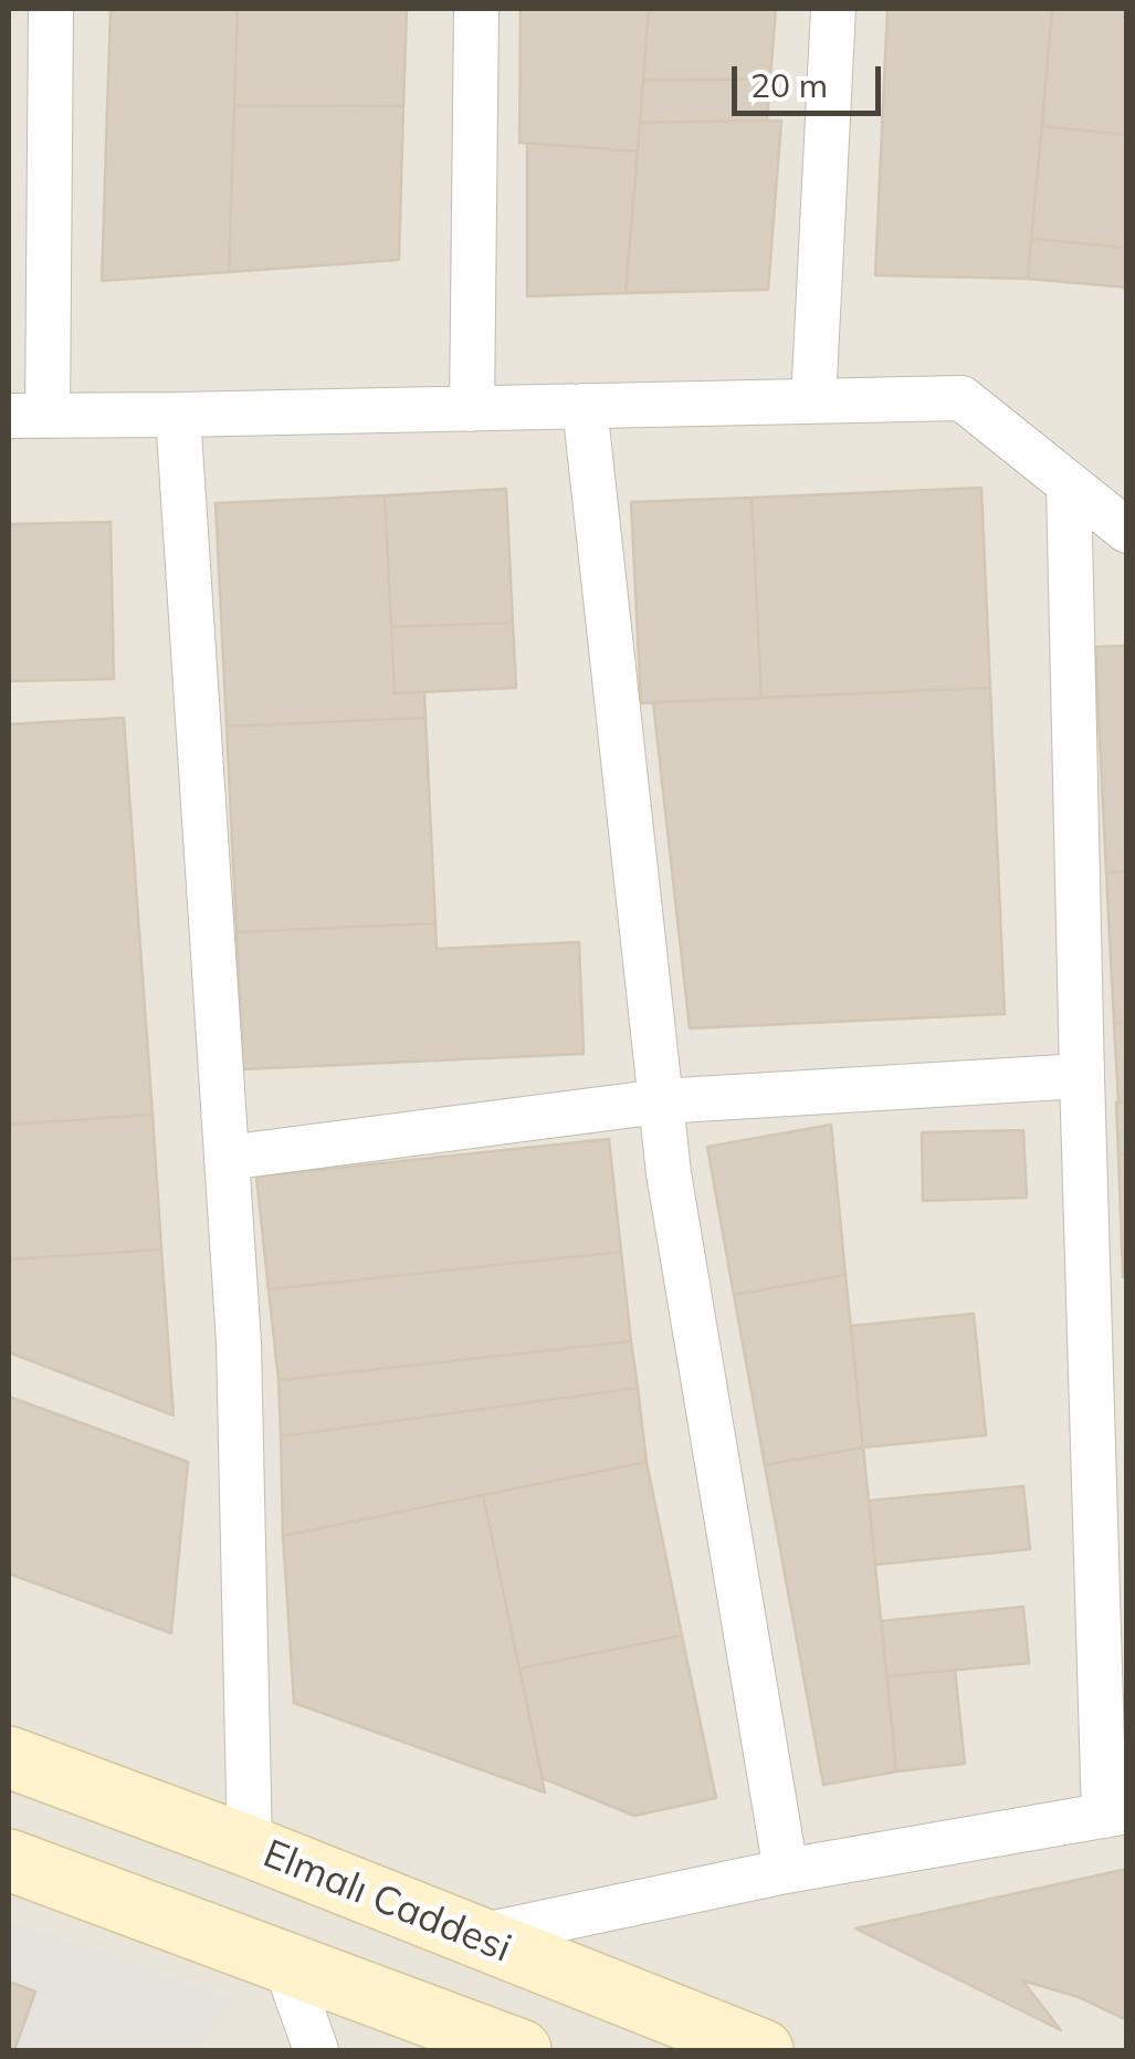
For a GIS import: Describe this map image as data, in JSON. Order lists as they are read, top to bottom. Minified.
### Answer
{"streets":{"main road":["Elmalı Caddesi"]},"scale_bar":"20 m"}
